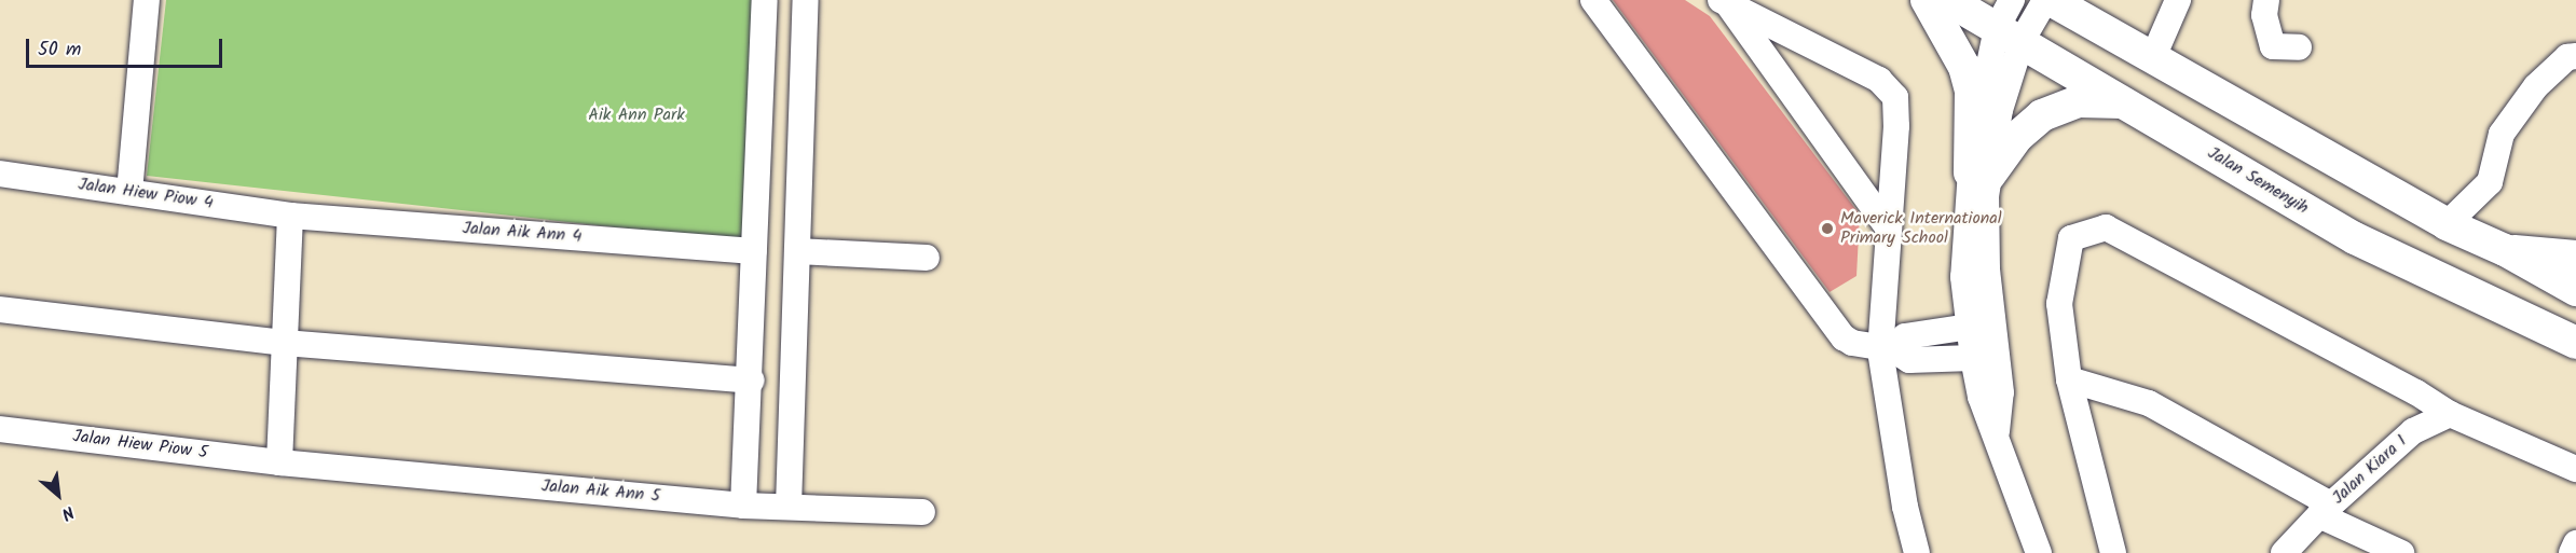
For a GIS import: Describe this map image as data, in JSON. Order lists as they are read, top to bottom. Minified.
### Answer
{"streets":{"main road":["Jalan Semenyih"],"street":["Jalan Hiew Piow 4","Jalan Aik Ann 4","Jalan Hiew Piow 5","Jalan Kiara 1","Jalan Aik Ann 5"]},"crossings":[["Jalan Hiew Piow 4","Jalan Aik Ann 4"],["Jalan Hiew Piow 5","Jalan Aik Ann 5"]],"parks":["Aik Ann Park"],"places":["Maverick International Primary School"],"scale_bar":"50 m","north":"bottom right"}
